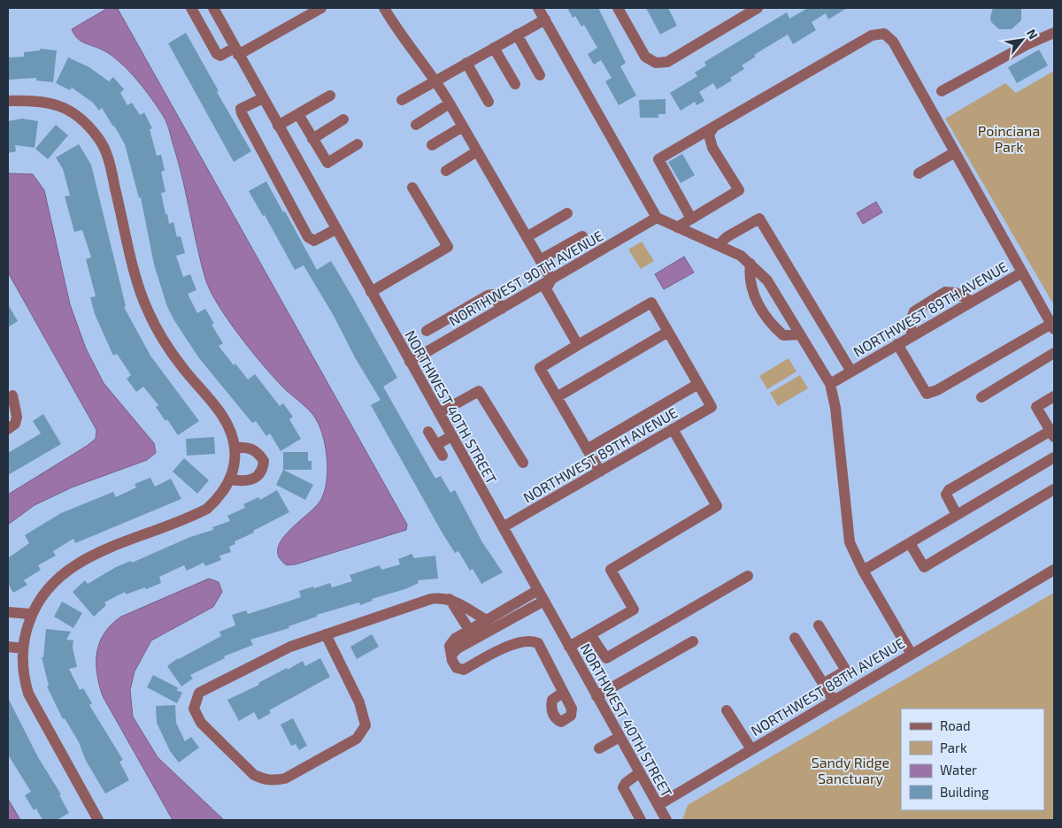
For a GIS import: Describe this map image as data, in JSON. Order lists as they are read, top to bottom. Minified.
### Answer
{"streets":{"street":["NORTHWEST 90TH AVENUE","NORTHWEST 89TH AVENUE","NORTHWEST 40TH STREET","NORTHWEST 88TH AVENUE"]},"crossings":[["NORTHWEST 90TH AVENUE","NORTHWEST 40TH STREET"],["NORTHWEST 89TH AVENUE","NORTHWEST 40TH STREET"],["NORTHWEST 40TH STREET","NORTHWEST 88TH AVENUE"]],"parks":["Poinciana Park","Sandy Ridge Sanctuary"],"legend":["Road","Park","Water","Building"],"north":"top right"}
